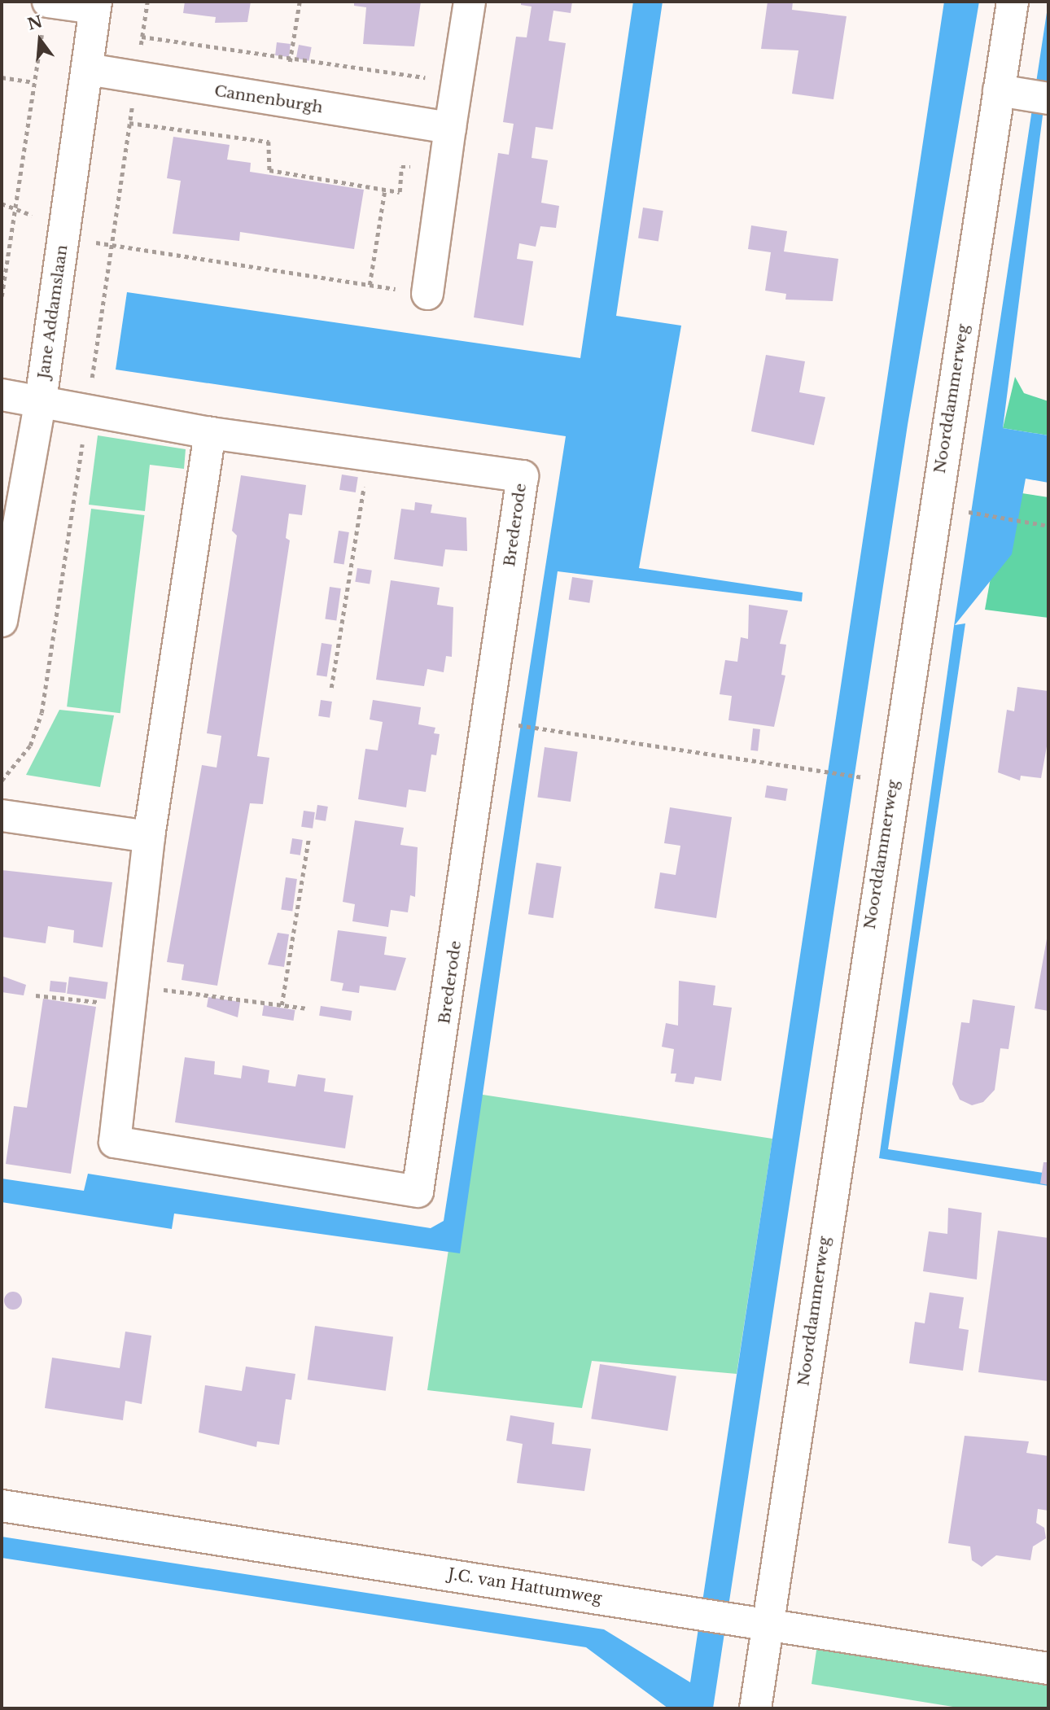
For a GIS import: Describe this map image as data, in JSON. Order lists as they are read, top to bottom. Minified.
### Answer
{"streets":{"street":["Cannenburgh","Jane Addamslaan","Noorddammerweg","Brederode","J.C. van Hattumweg"]},"crossings":[["Cannenburgh","Jane Addamslaan"],["Jane Addamslaan","Brederode"],["Noorddammerweg","J.C. van Hattumweg"]],"north":"top"}
